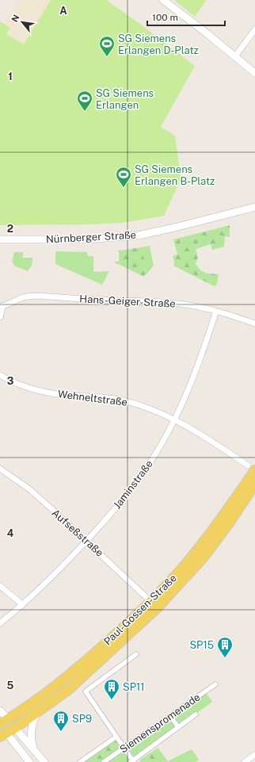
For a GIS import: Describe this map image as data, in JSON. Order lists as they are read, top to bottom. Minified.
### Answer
{"streets":{"main road":["Paul-Gossen-Straße"],"street":["Nürnberger Straße","Hans-Geiger-Straße","Wehneltstraße","Jaminstraße","Aufseßstraße","Siemenspromenade"]},"crossings":[["Hans-Geiger-Straße","Jaminstraße"],["Wehneltstraße","Jaminstraße"],["Wehneltstraße","Paul-Gossen-Straße"],["Jaminstraße","Aufseßstraße"],["Aufseßstraße","Paul-Gossen-Straße"]],"places":{"sports":["SG Siemens Erlangen D-Platz","SG Siemens Erlangen","SG Siemens Erlangen B-Platz"],"building":["SP15","SP11","SP9"]},"scale_bar":"100 m","north":"top left","grid":{"columns":["A"],"rows":["1","2","3","4","5"]}}
